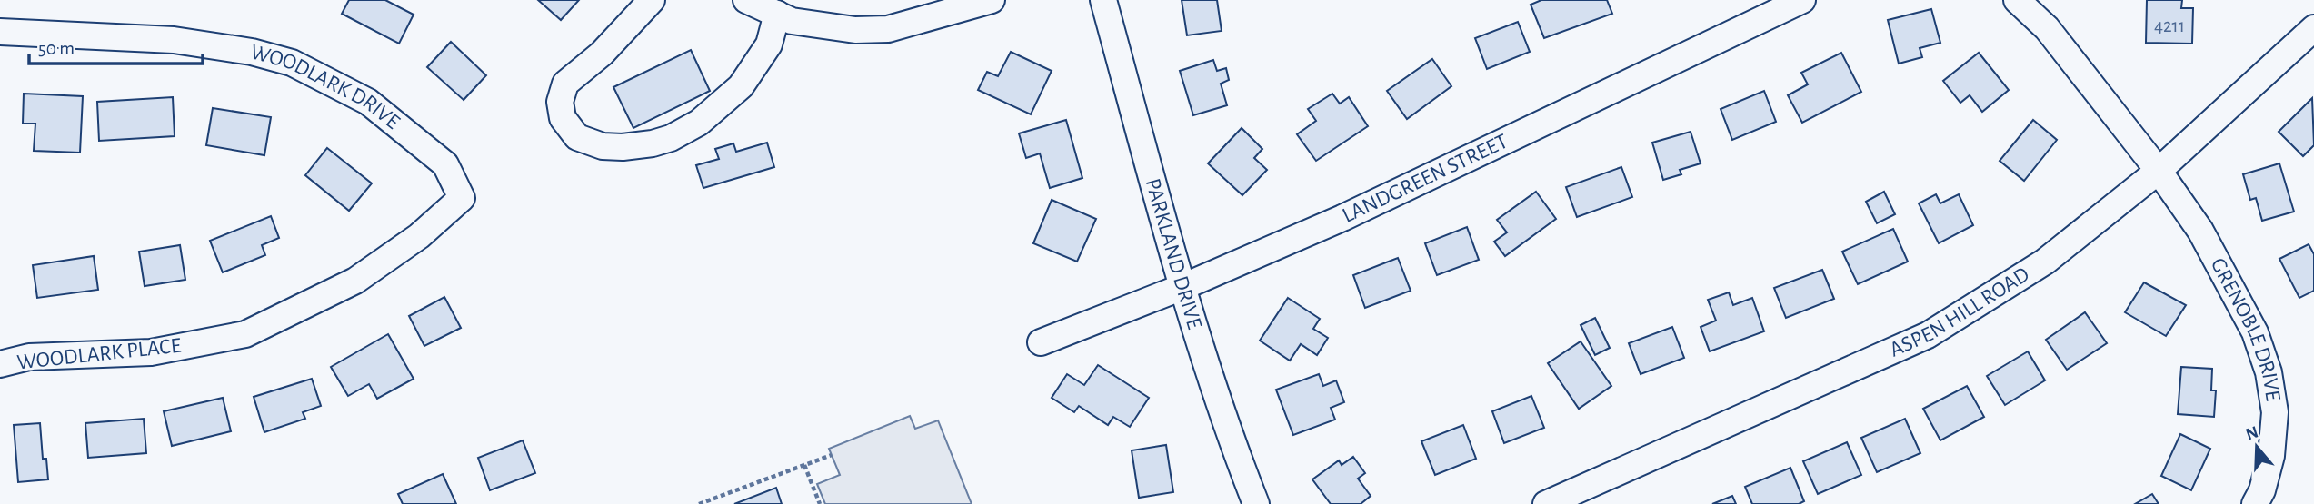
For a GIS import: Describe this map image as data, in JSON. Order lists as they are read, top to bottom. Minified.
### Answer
{"streets":{"street":["WOODLARK DRIVE","LANDGREEN STREET","PARKLAND DRIVE","ASPEN HILL ROAD","GRENOBLE DRIVE","WOODLARK PLACE"]},"crossings":[["WOODLARK DRIVE","WOODLARK PLACE"],["LANDGREEN STREET","PARKLAND DRIVE"],["ASPEN HILL ROAD","GRENOBLE DRIVE"]],"house_numbers":["4211"],"scale_bar":"50 m","north":"top"}
